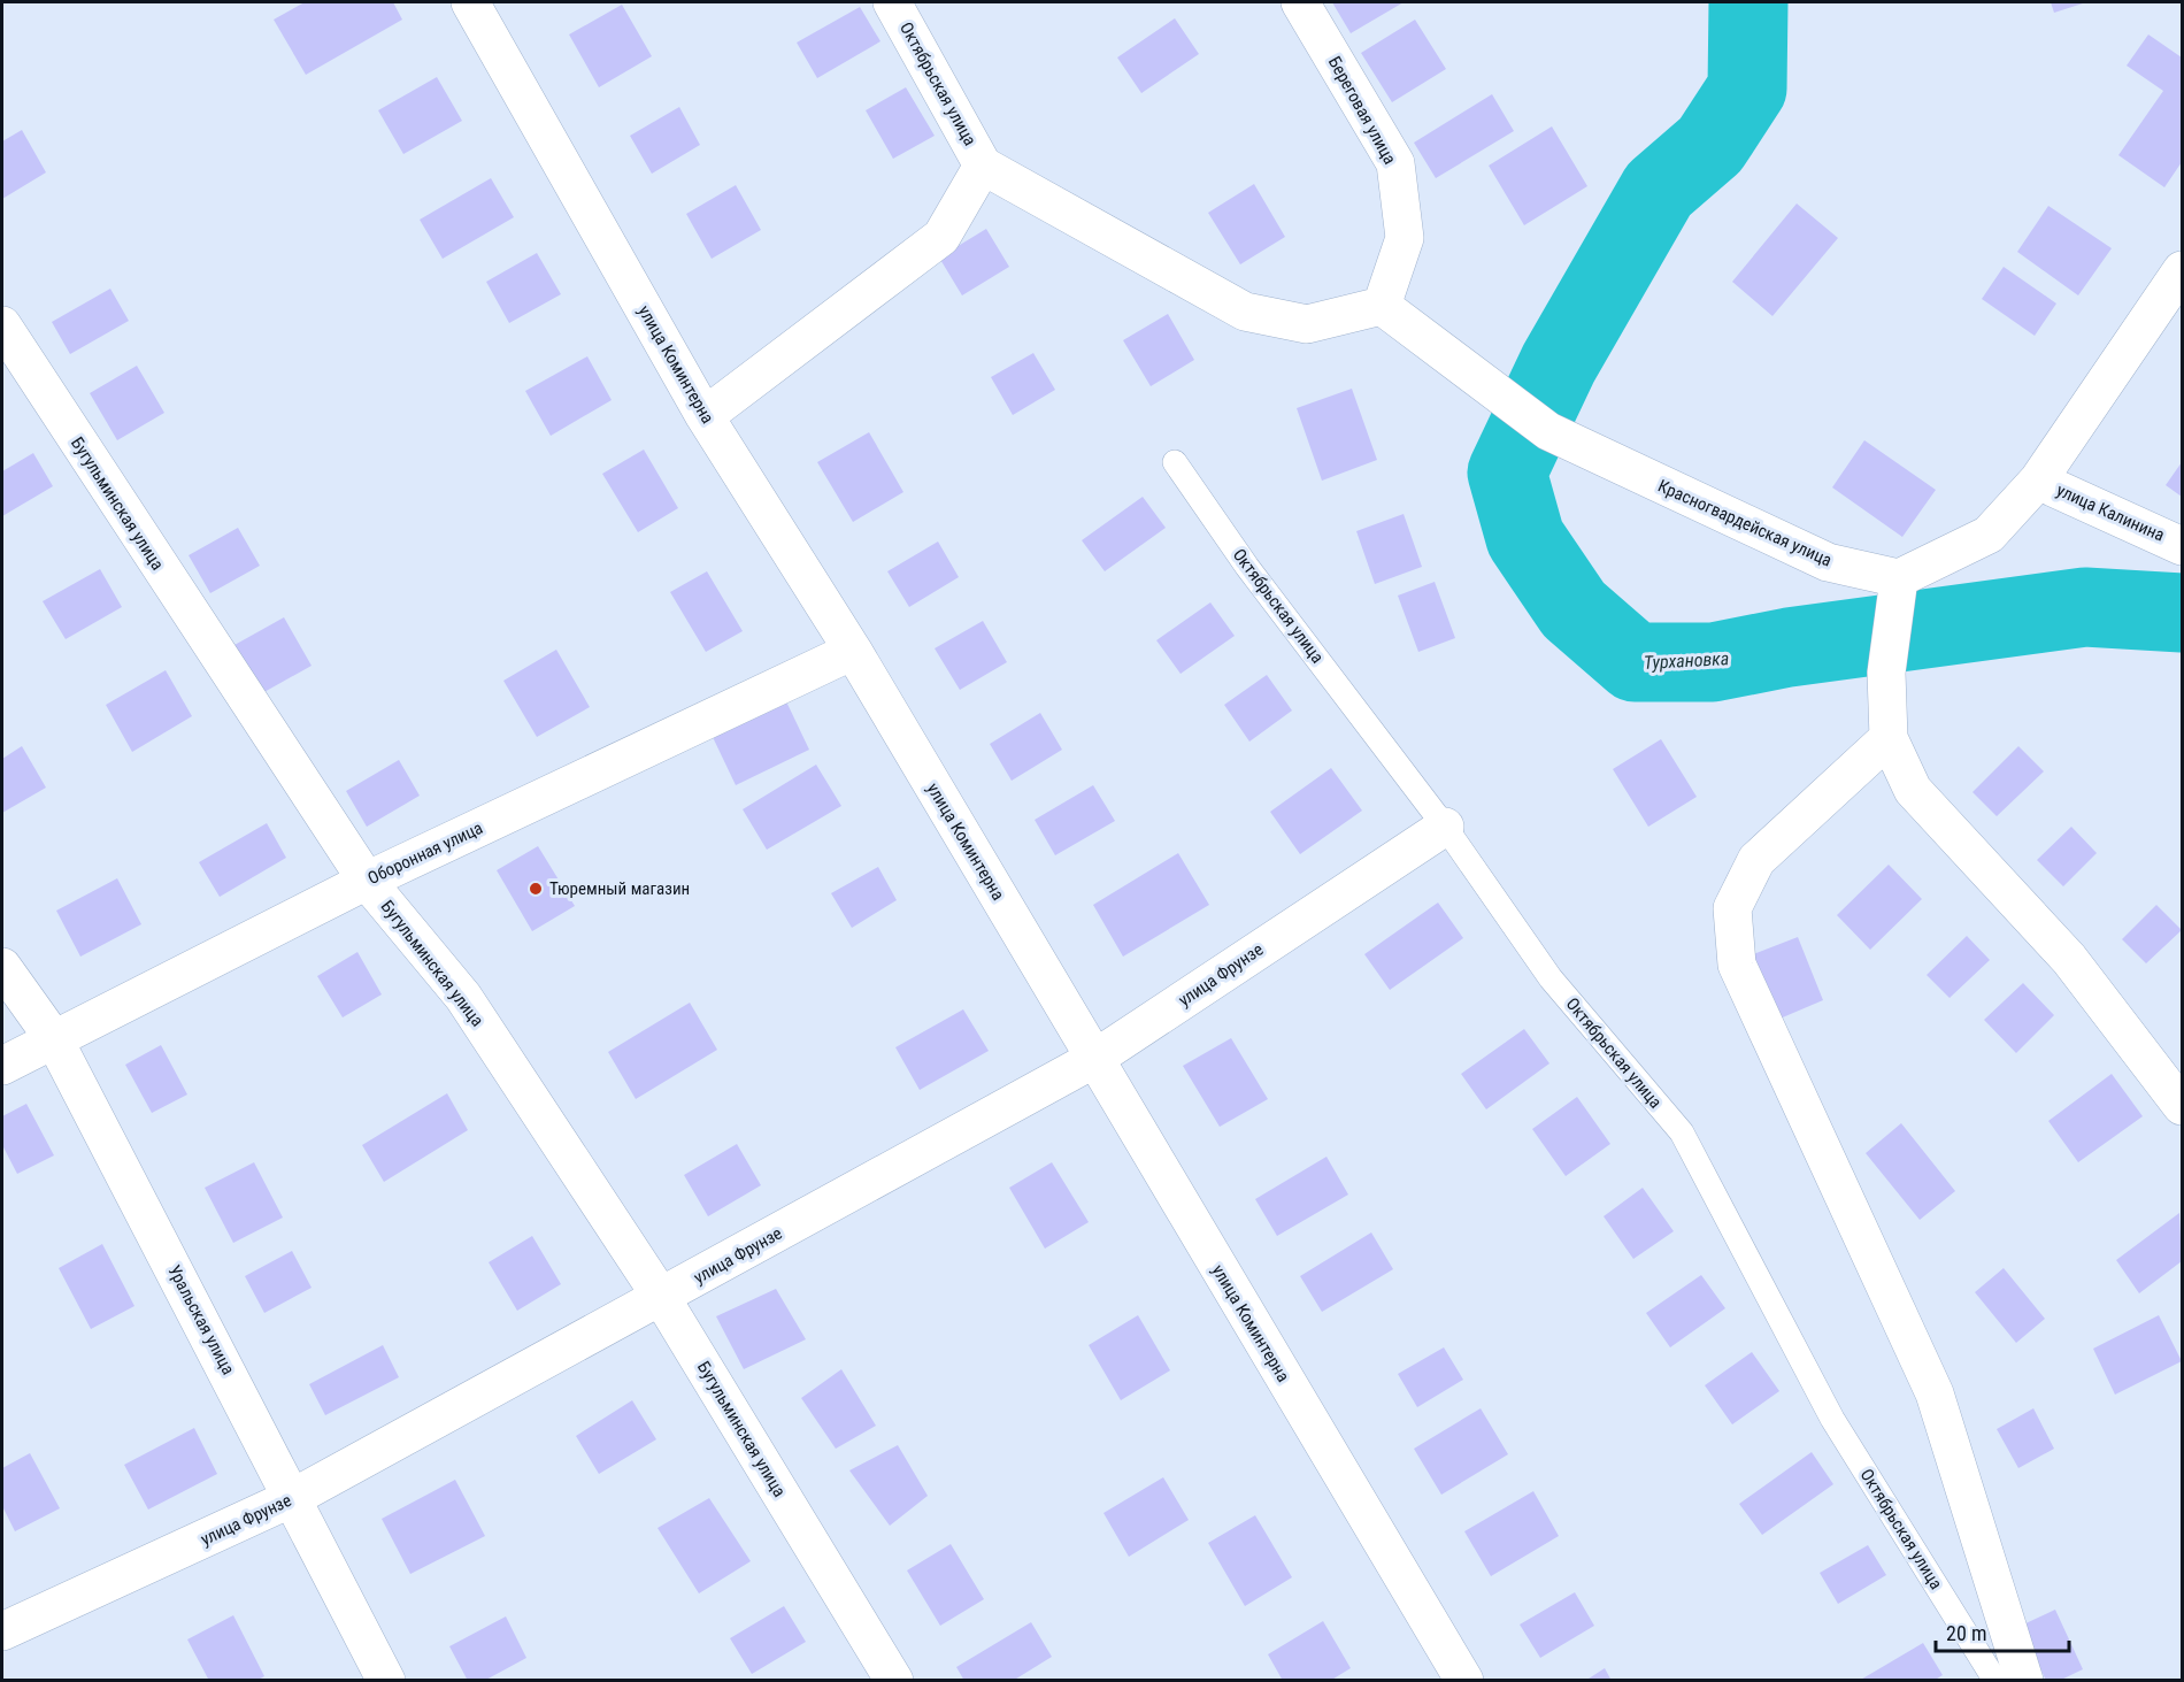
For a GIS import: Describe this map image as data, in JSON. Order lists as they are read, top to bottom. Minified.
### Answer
{"streets":{"street":["Октябрьская улица","Береговая улица","улица Коминтерна","Бугульминская улица","улица Калинина","Красногвардейская улица","Оборонная улица","улица Фрунзе","Уральская улица"]},"crossings":[["Октябрьская улица","улица Фрунзе"],["Береговая улица","Красногвардейская улица"],["улица Коминтерна","Оборонная улица"],["улица Коминтерна","улица Фрунзе"],["Бугульминская улица","Оборонная улица"],["Бугульминская улица","улица Фрунзе"],["Оборонная улица","Уральская улица"],["улица Фрунзе","Уральская улица"]],"water":["Турхановка"],"places":["Тюремный магазин"],"scale_bar":"20 m"}
